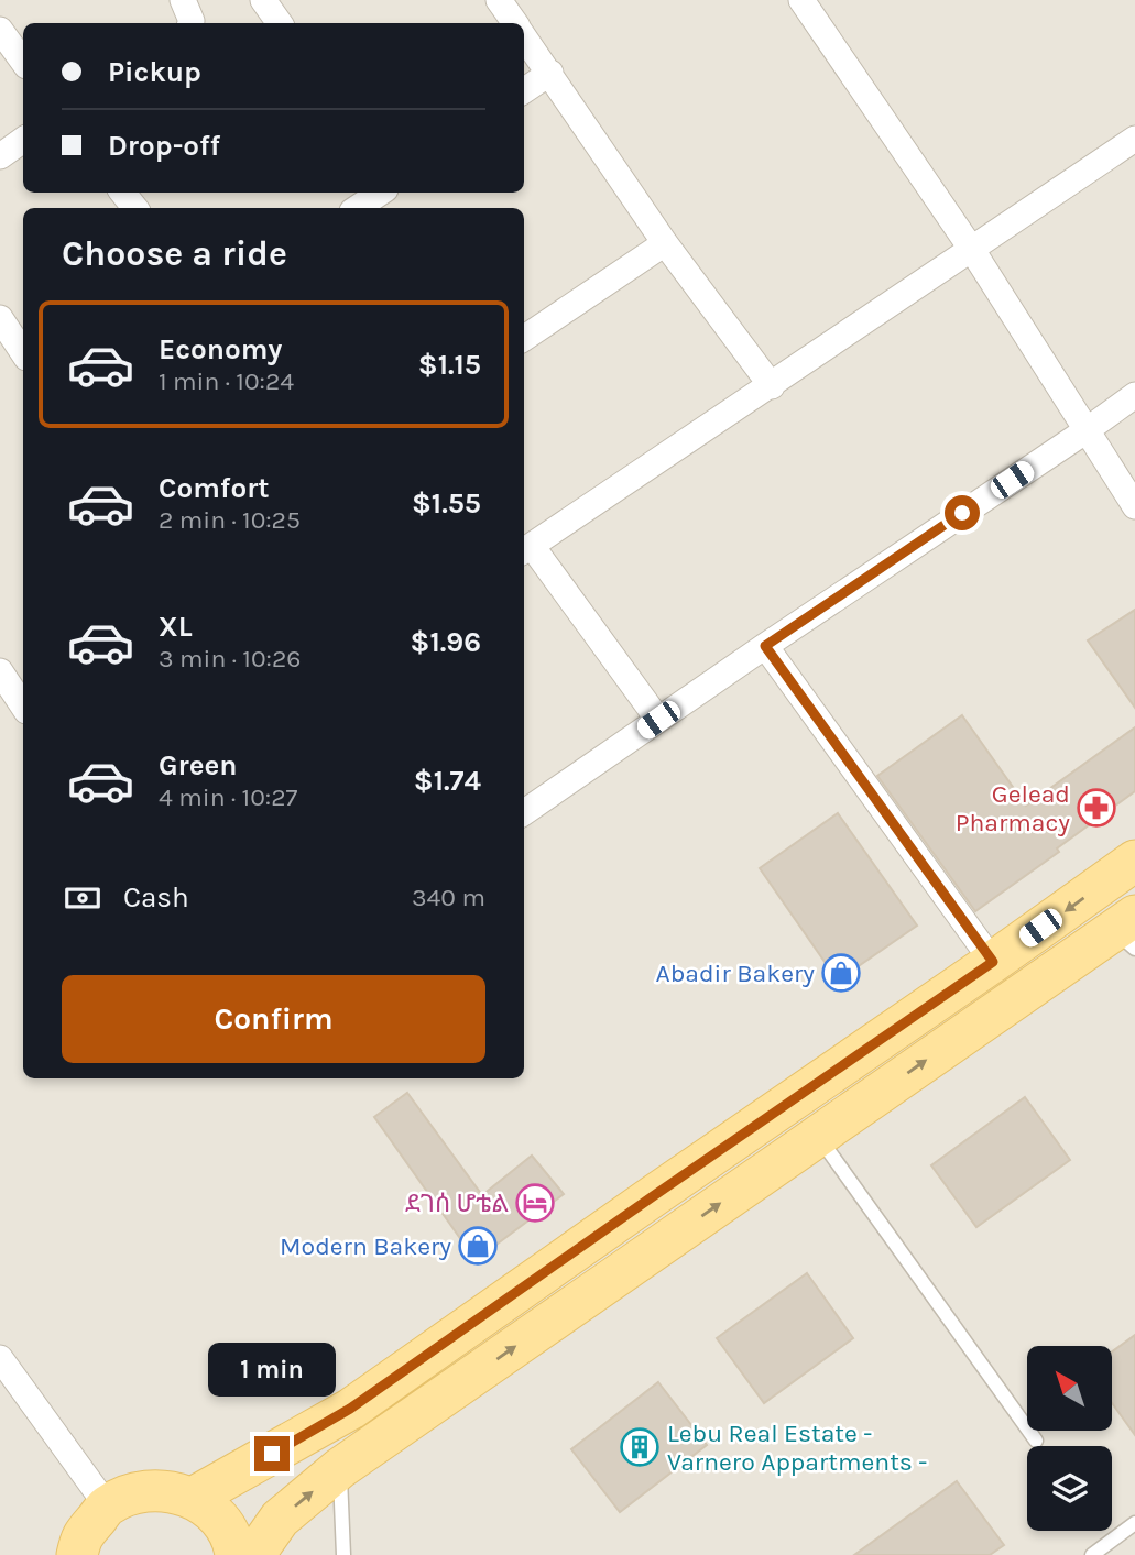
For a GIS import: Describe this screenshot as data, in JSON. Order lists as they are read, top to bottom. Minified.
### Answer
{"places":{"pharmacy":["Gelead Pharmacy"],"shop":["Abadir Bakery","Modern Bakery"],"hotel":["ደገሰ ሆቴል"],"building":["Lebu Real Estate - Varnero Appartments -"]},"north":"top left","page":{"banner":["Pickup","Drop-off"],"heading":"Choose a ride","list":[{"name":"Economy","note":"1 min · 10:24","value":"$1.15"},{"name":"Comfort","note":"2 min · 10:25","value":"$1.55"},{"name":"XL","note":"3 min · 10:26","value":"$1.96"},{"name":"Green","note":"4 min · 10:27","value":"$1.74"}],"pay":["Cash","340 m"],"buttons":"Confirm","bubble":"1 min"}}
